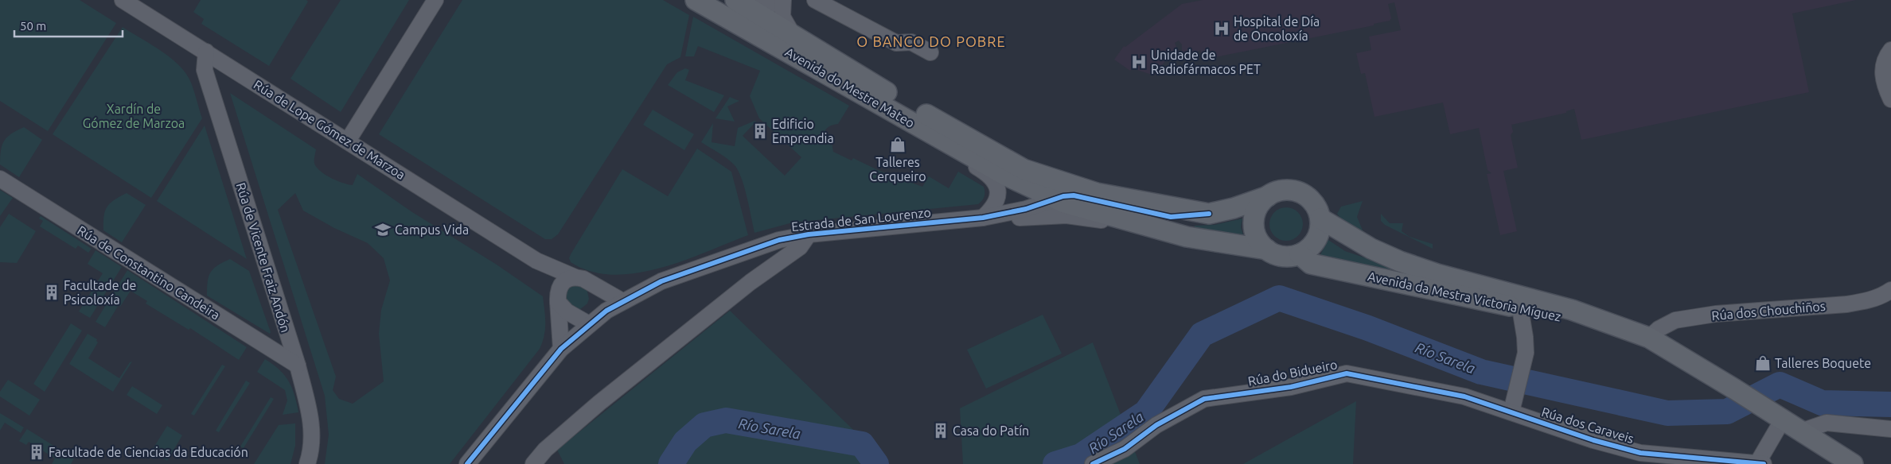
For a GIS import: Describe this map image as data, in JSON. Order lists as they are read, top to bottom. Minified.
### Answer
{"streets":{"main road":["Avenida do Mestre Mateo","Avenida da Mestra Victoria Míguez"],"street":["Rúa de Lope Gómez de Marzoa","Estrada de San Lourenzo","Rúa de Vicente Fraiz Andón","Rúa de Constantino Candeira","Rúa dos Chouchiños","Rúa do Bidueiro","Rúa dos Caraveis"]},"crossings":[["Rúa de Lope Gómez de Marzoa","Estrada de San Lourenzo"],["Rúa de Lope Gómez de Marzoa","Rúa de Vicente Fraiz Andón"],["Rúa de Vicente Fraiz Andón","Rúa de Constantino Candeira"],["Avenida da Mestra Victoria Míguez","Rúa dos Chouchiños"],["Rúa do Bidueiro","Rúa dos Caraveis"]],"districts":["O BANCO DO POBRE"],"water":["Río Sarela"],"parks":["Xardín de Gómez de Marzoa"],"places":{"hospital":["Hospital de Día de Oncoloxía","Unidade de Radiofármacos PET"],"building":["Edificio Emprendia","Facultade de Psicoloxía","Casa do Patín","Facultade de Ciencias da Educación"],"shop":["Talleres Cerqueiro","Talleres Boquete"],"school or university":["Campus Vida"]},"scale_bar":"50 m"}
